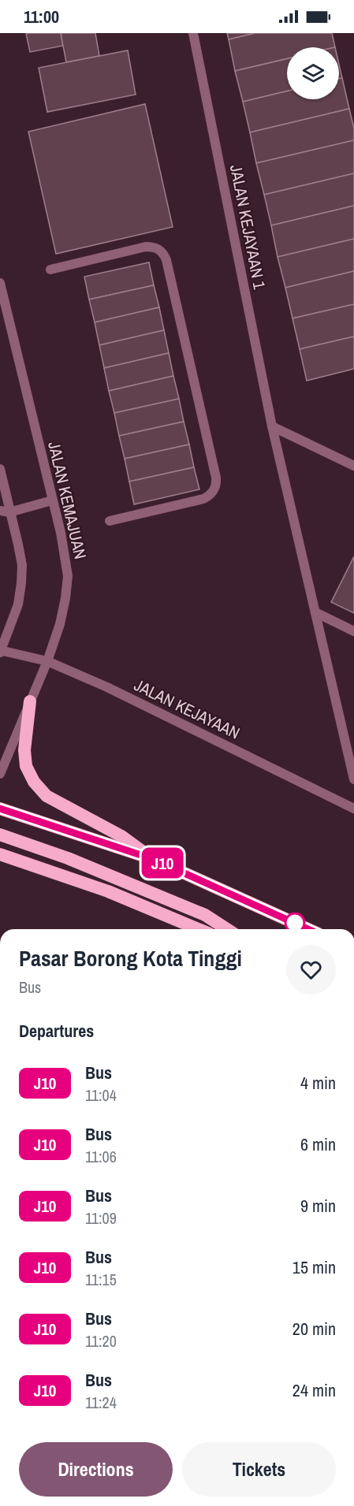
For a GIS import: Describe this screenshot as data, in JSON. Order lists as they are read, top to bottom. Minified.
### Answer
{"streets":{"street":["JALAN KEJAYAAN 1","JALAN KEMAJUAN","JALAN KEJAYAAN"]},"crossings":[["JALAN KEMAJUAN","JALAN KEJAYAAN"]],"lines":["bus line J10"],"page":{"status":"11:00","on_map":"J10","heading":[["Pasar Borong Kota Tinggi","Bus"],"Departures"],"list":[{"mark":"J10","name":"Bus","note":"11:04","value":"4 min"},{"mark":"J10","name":"Bus","note":"11:06","value":"6 min"},{"mark":"J10","name":"Bus","note":"11:09","value":"9 min"},{"mark":"J10","name":"Bus","note":"11:15","value":"15 min"},{"mark":"J10","name":"Bus","note":"11:20","value":"20 min"},{"mark":"J10","name":"Bus","note":"11:24","value":"24 min"}],"buttons":["Directions","Tickets"]}}
